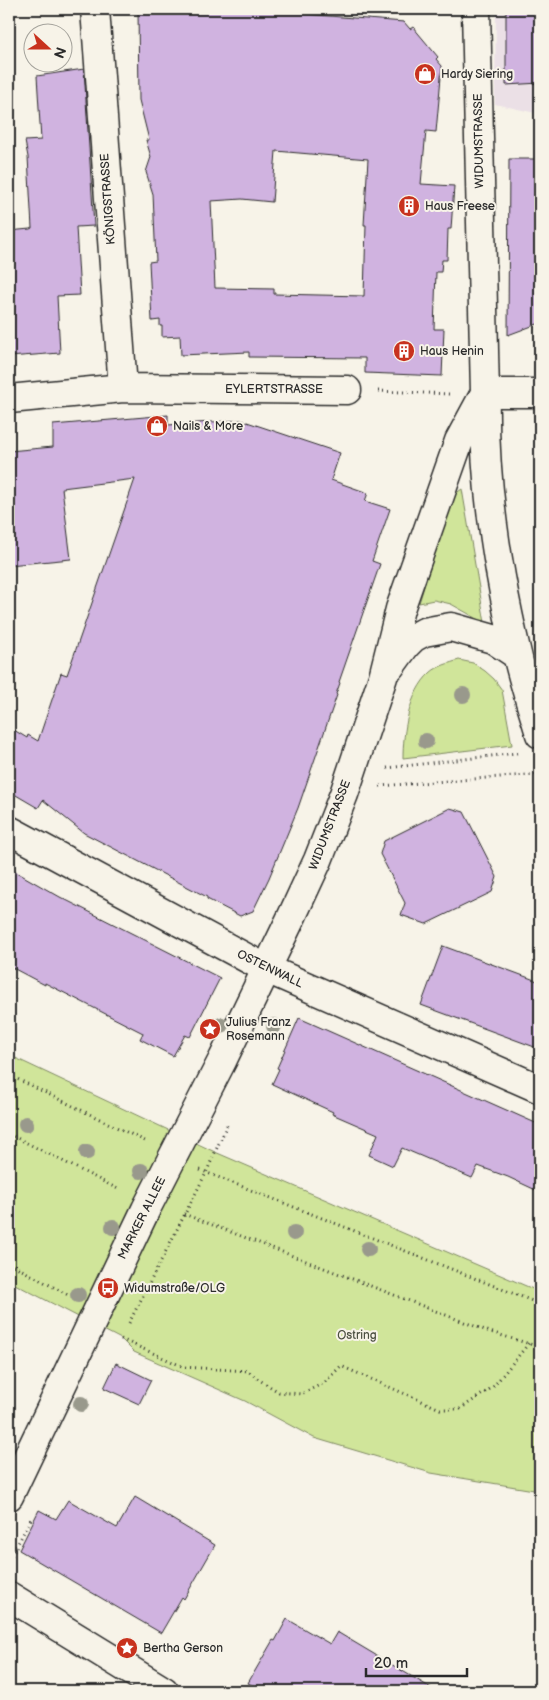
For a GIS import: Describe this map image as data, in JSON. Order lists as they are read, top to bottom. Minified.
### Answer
{"streets":{"street":["WIDUMSTRASSE","KÖNIGSTRASSE","EYLERTSTRASSE","OSTENWALL","MARKER ALLEE"]},"crossings":[["WIDUMSTRASSE","OSTENWALL"],["WIDUMSTRASSE","MARKER ALLEE"],["KÖNIGSTRASSE","EYLERTSTRASSE"],["OSTENWALL","MARKER ALLEE"]],"parks":["Ostring"],"places":{"shop":["Hardy Siering","Nails & More"],"building":["Haus Freese","Haus Henin"],"place":["Julius Franz Rosemann","Bertha Gerson"],"bus stop":["Widumstraße/OLG"]},"scale_bar":"20 m","north":"right"}
